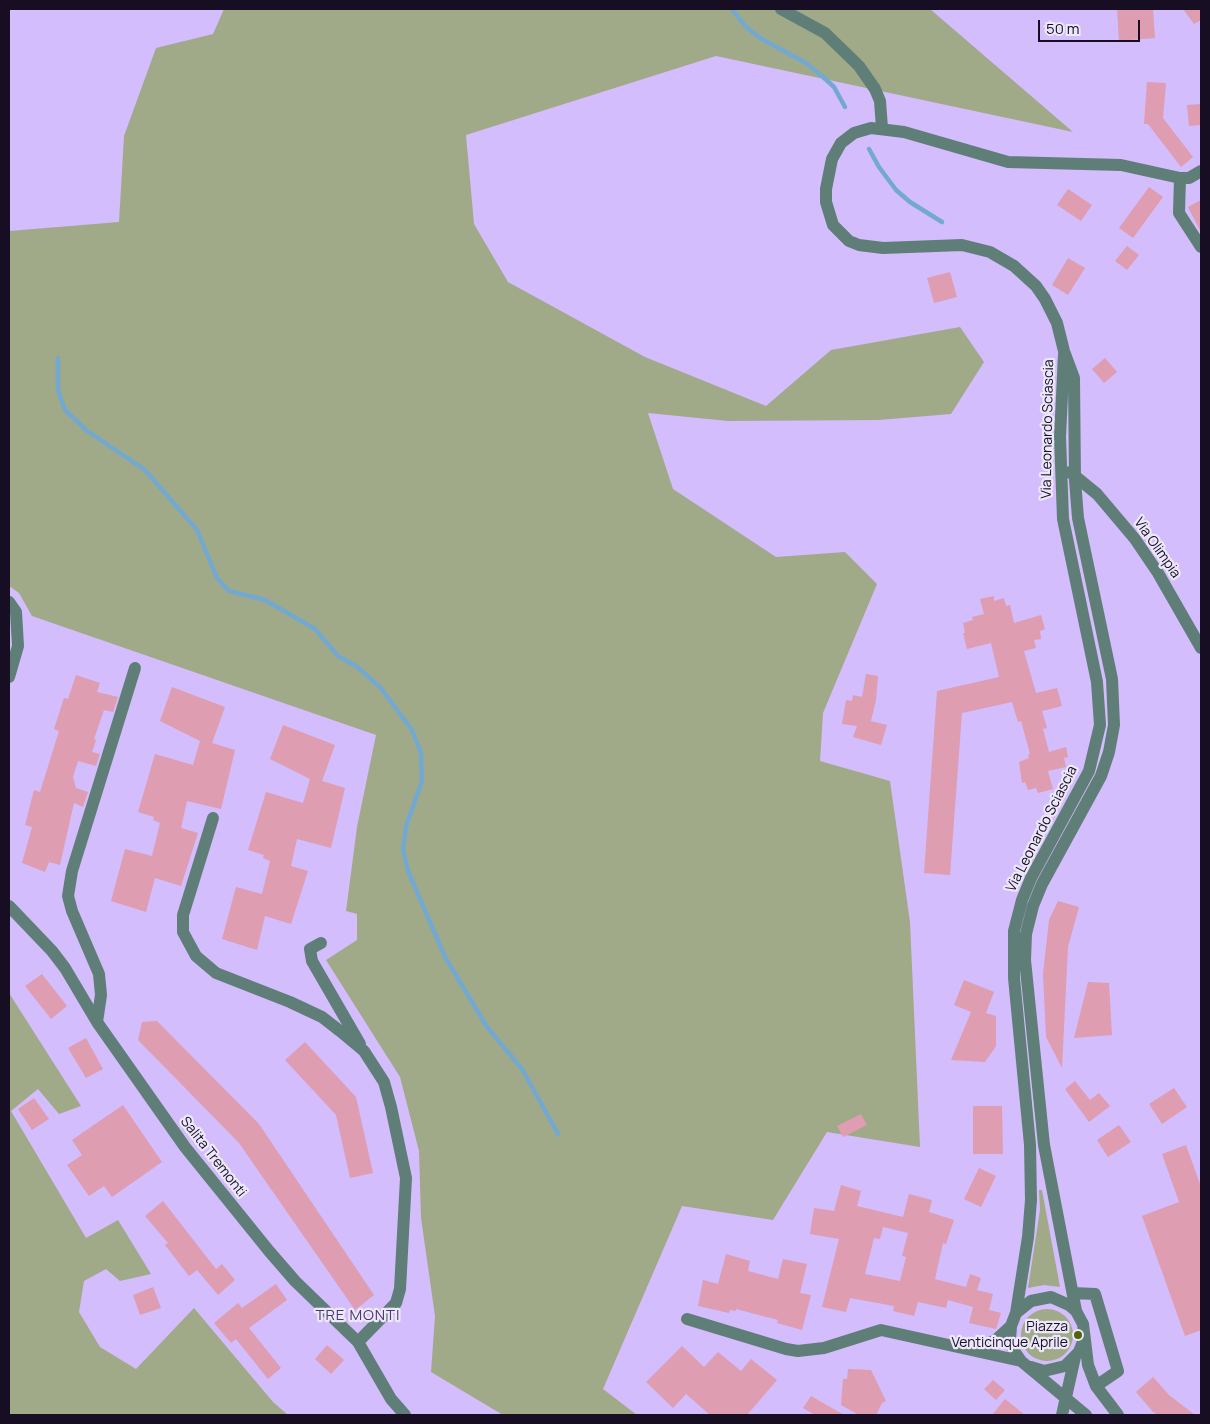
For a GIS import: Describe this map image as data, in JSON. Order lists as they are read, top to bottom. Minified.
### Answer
{"streets":{"street":["Via Leonardo Sciascia","Via Olimpia","Salita Tremonti"]},"crossings":[["Via Leonardo Sciascia","Via Olimpia"]],"districts":["TRE MONTI"],"places":["Piazza Venticinque Aprile"],"scale_bar":"50 m"}
